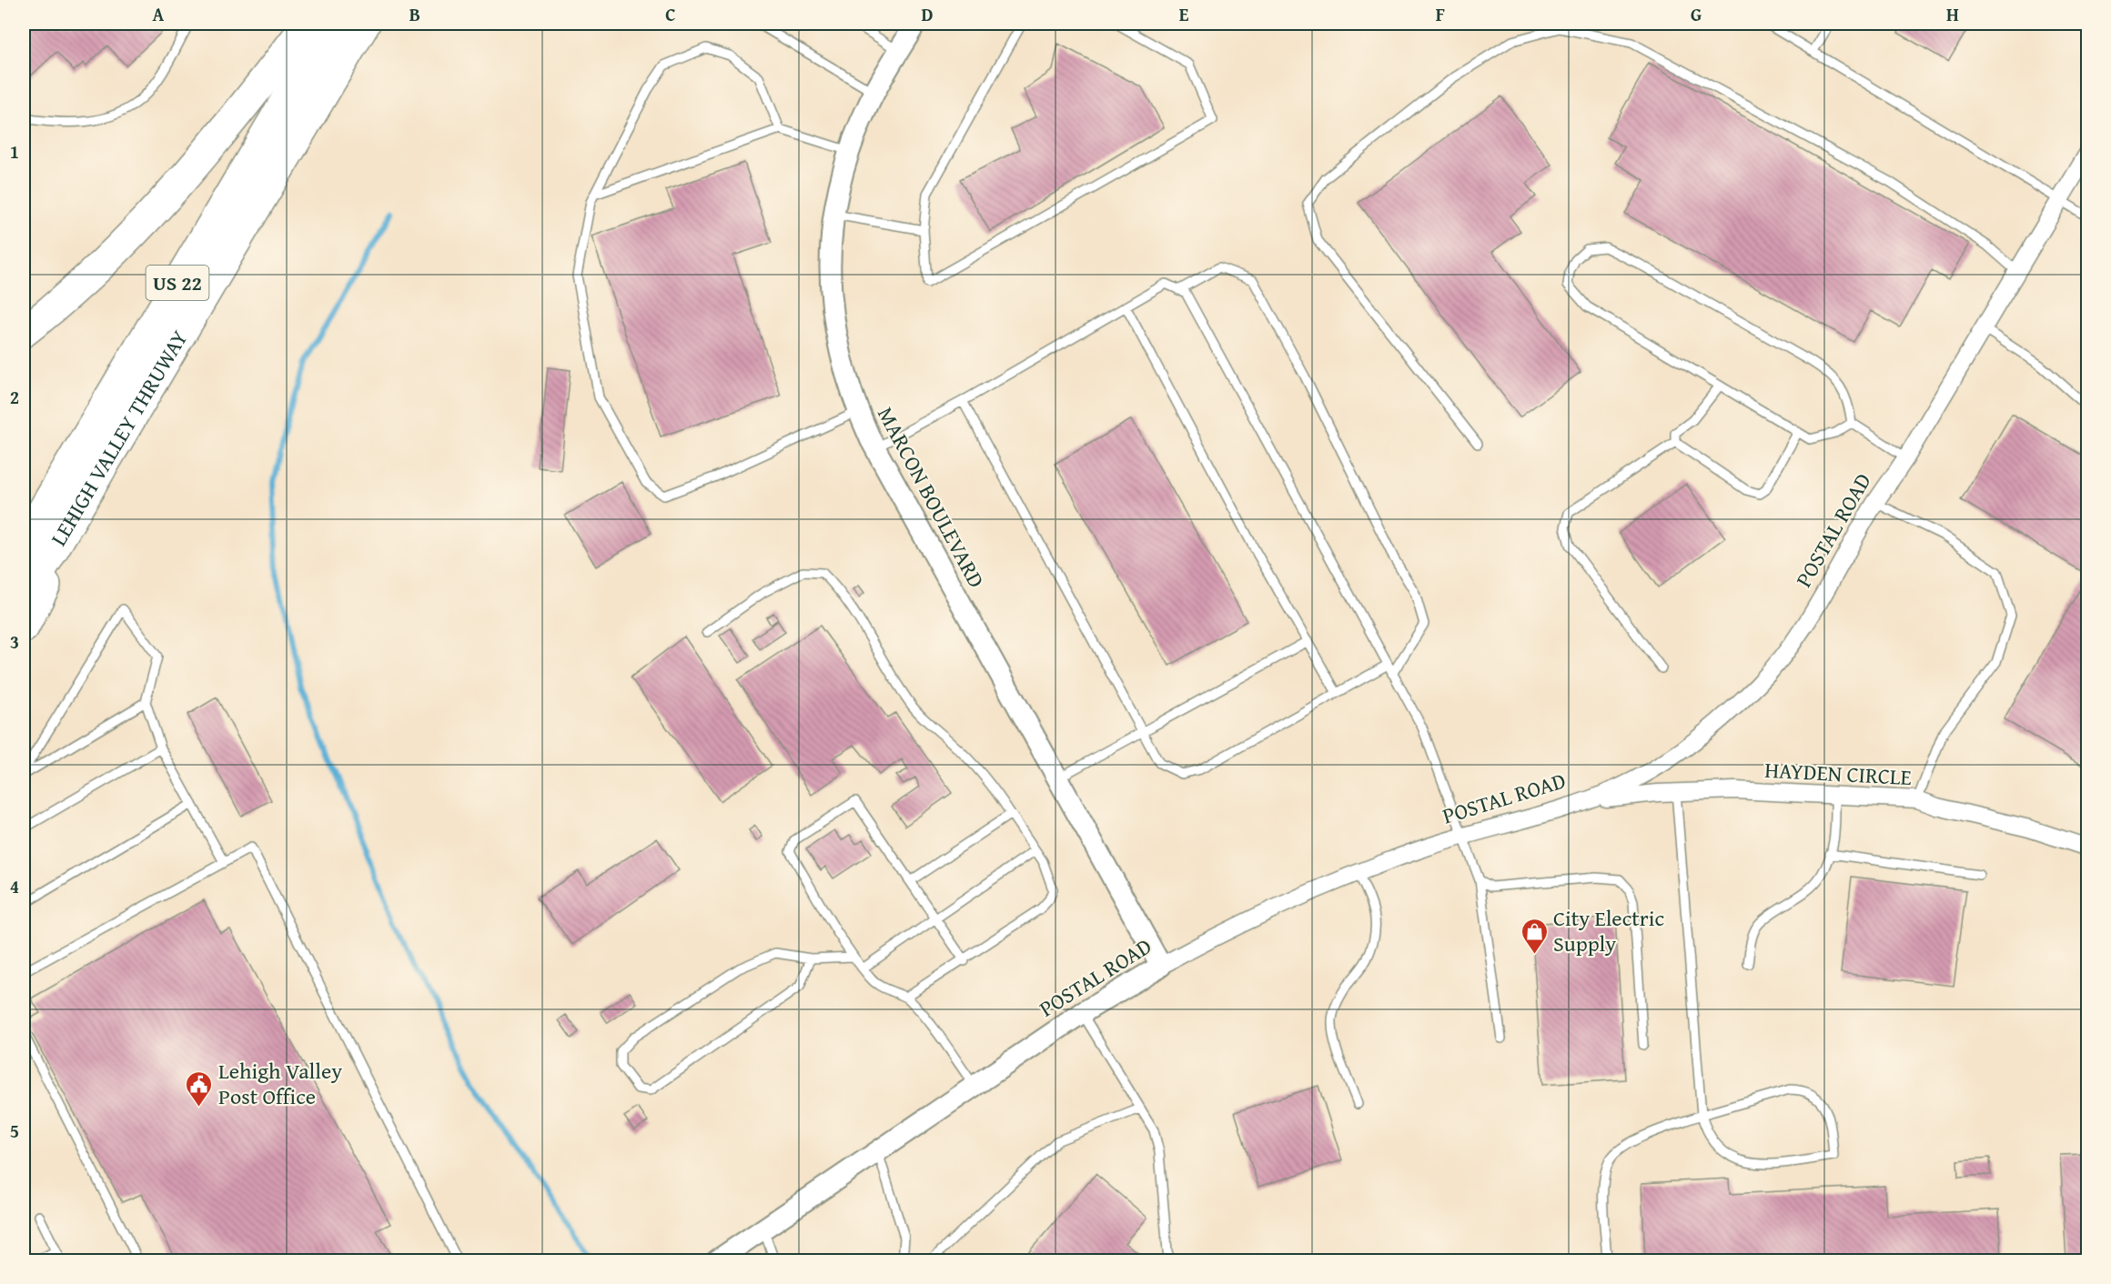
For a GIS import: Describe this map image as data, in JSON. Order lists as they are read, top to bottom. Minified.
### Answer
{"streets":{"highway":["US 22","LEHIGH VALLEY THRUWAY"],"street":["MARCON BOULEVARD","POSTAL ROAD","HAYDEN CIRCLE"]},"crossings":[["MARCON BOULEVARD","POSTAL ROAD"],["POSTAL ROAD","HAYDEN CIRCLE"]],"places":{"shop":["City Electric Supply"],"public building":["Lehigh Valley Post Office"]},"grid":{"columns":["A","B","C","D","E","F","G","H"],"rows":["1","2","3","4","5"]}}
